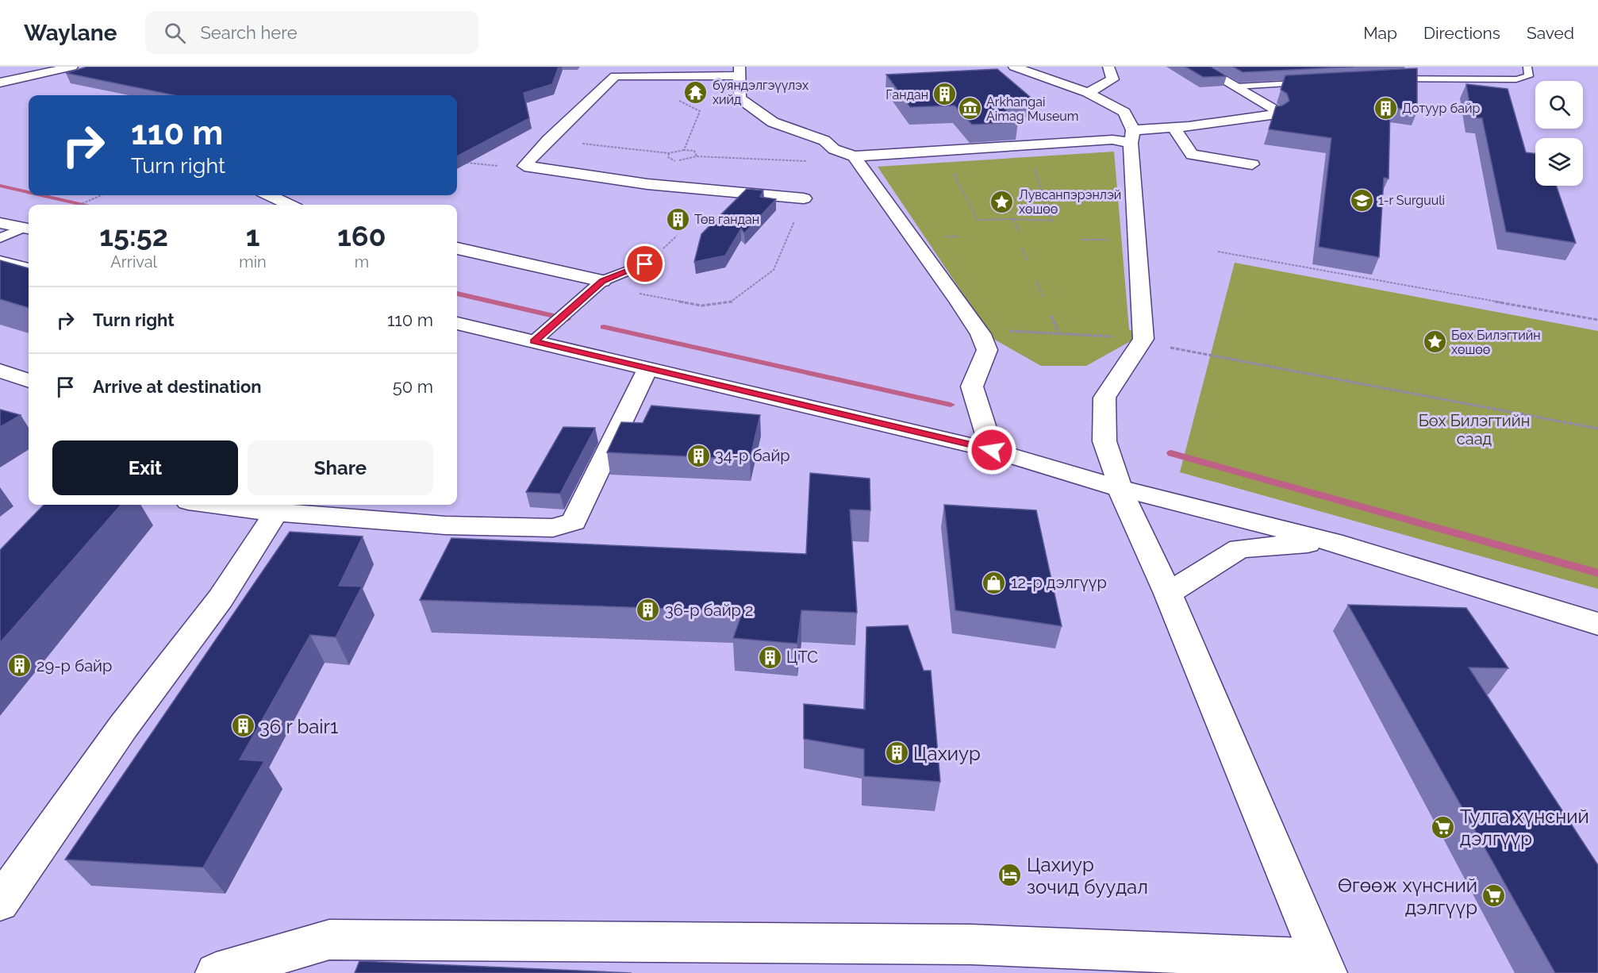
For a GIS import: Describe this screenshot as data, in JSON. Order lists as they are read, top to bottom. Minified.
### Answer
{"parks":["Бөх Билэгтийн саад"],"places":{"temple":["буяндэлгэүүлэх хийд"],"building":["Гандан","Дотуур байр","Төв гандан","34-р байр","36-р байр 2","ЦТС","29-р байр","36 r bair1","Цахиур"],"museum":["Arkhangai Aimag Museum"],"school or university":["1-r Surguuli"],"place":["Лувсанпэрэнлэй хөшөө","Бөх Билэгтийн хөшөө"],"shop":["12-р дэлгүүр"],"supermarket":["Тулга хүнсний дэлгүүр","Өгөөж хүнсний дэлгүүр"],"hotel":["Цахиур зочид буудал"]},"page":{"header":"Waylane","search":"Search here","nav":["Map","Directions","Saved"],"turn":["110 m","Turn right"],"eta":["15:52","Arrival","1","min","160","m"],"list":[{"name":"Turn right","value":"110 m"},{"name":"Arrive at destination","value":"50 m"}],"buttons":["Exit","Share"]}}
